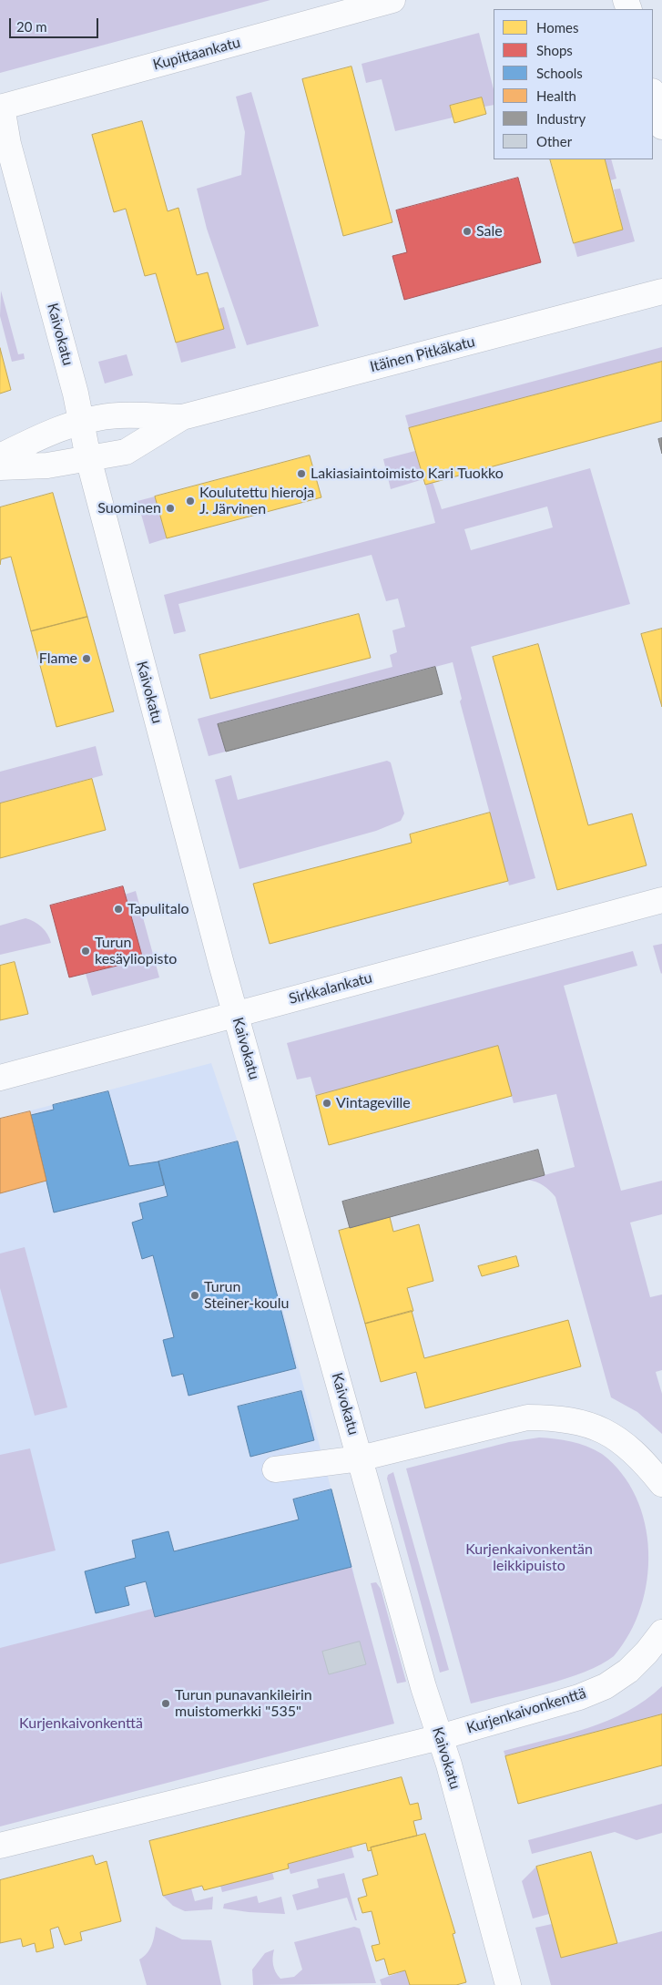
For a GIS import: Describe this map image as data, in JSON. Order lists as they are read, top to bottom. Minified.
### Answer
{"streets":{"street":["Kupittaankatu","Kaivokatu","Itäinen Pitkäkatu","Sirkkalankatu","Kurjenkaivonkenttä"]},"crossings":[["Kupittaankatu","Kaivokatu"],["Kaivokatu","Itäinen Pitkäkatu"],["Kaivokatu","Sirkkalankatu"],["Kaivokatu","Kurjenkaivonkenttä"]],"parks":["Kurjenkaivonkentän leikkipuisto","Kurjenkaivonkenttä"],"places":["Sale","Lakiasiaintoimisto Kari Tuokko","Koulutettu hieroja J. Järvinen","Suominen","Flame","Tapulitalo","Turun kesäyliopisto","Vintageville","Turun Steiner-koulu","Turun punavankileirin muistomerkki \"535\""],"legend":["Homes","Shops","Schools","Health","Industry","Other"],"scale_bar":"20 m"}
